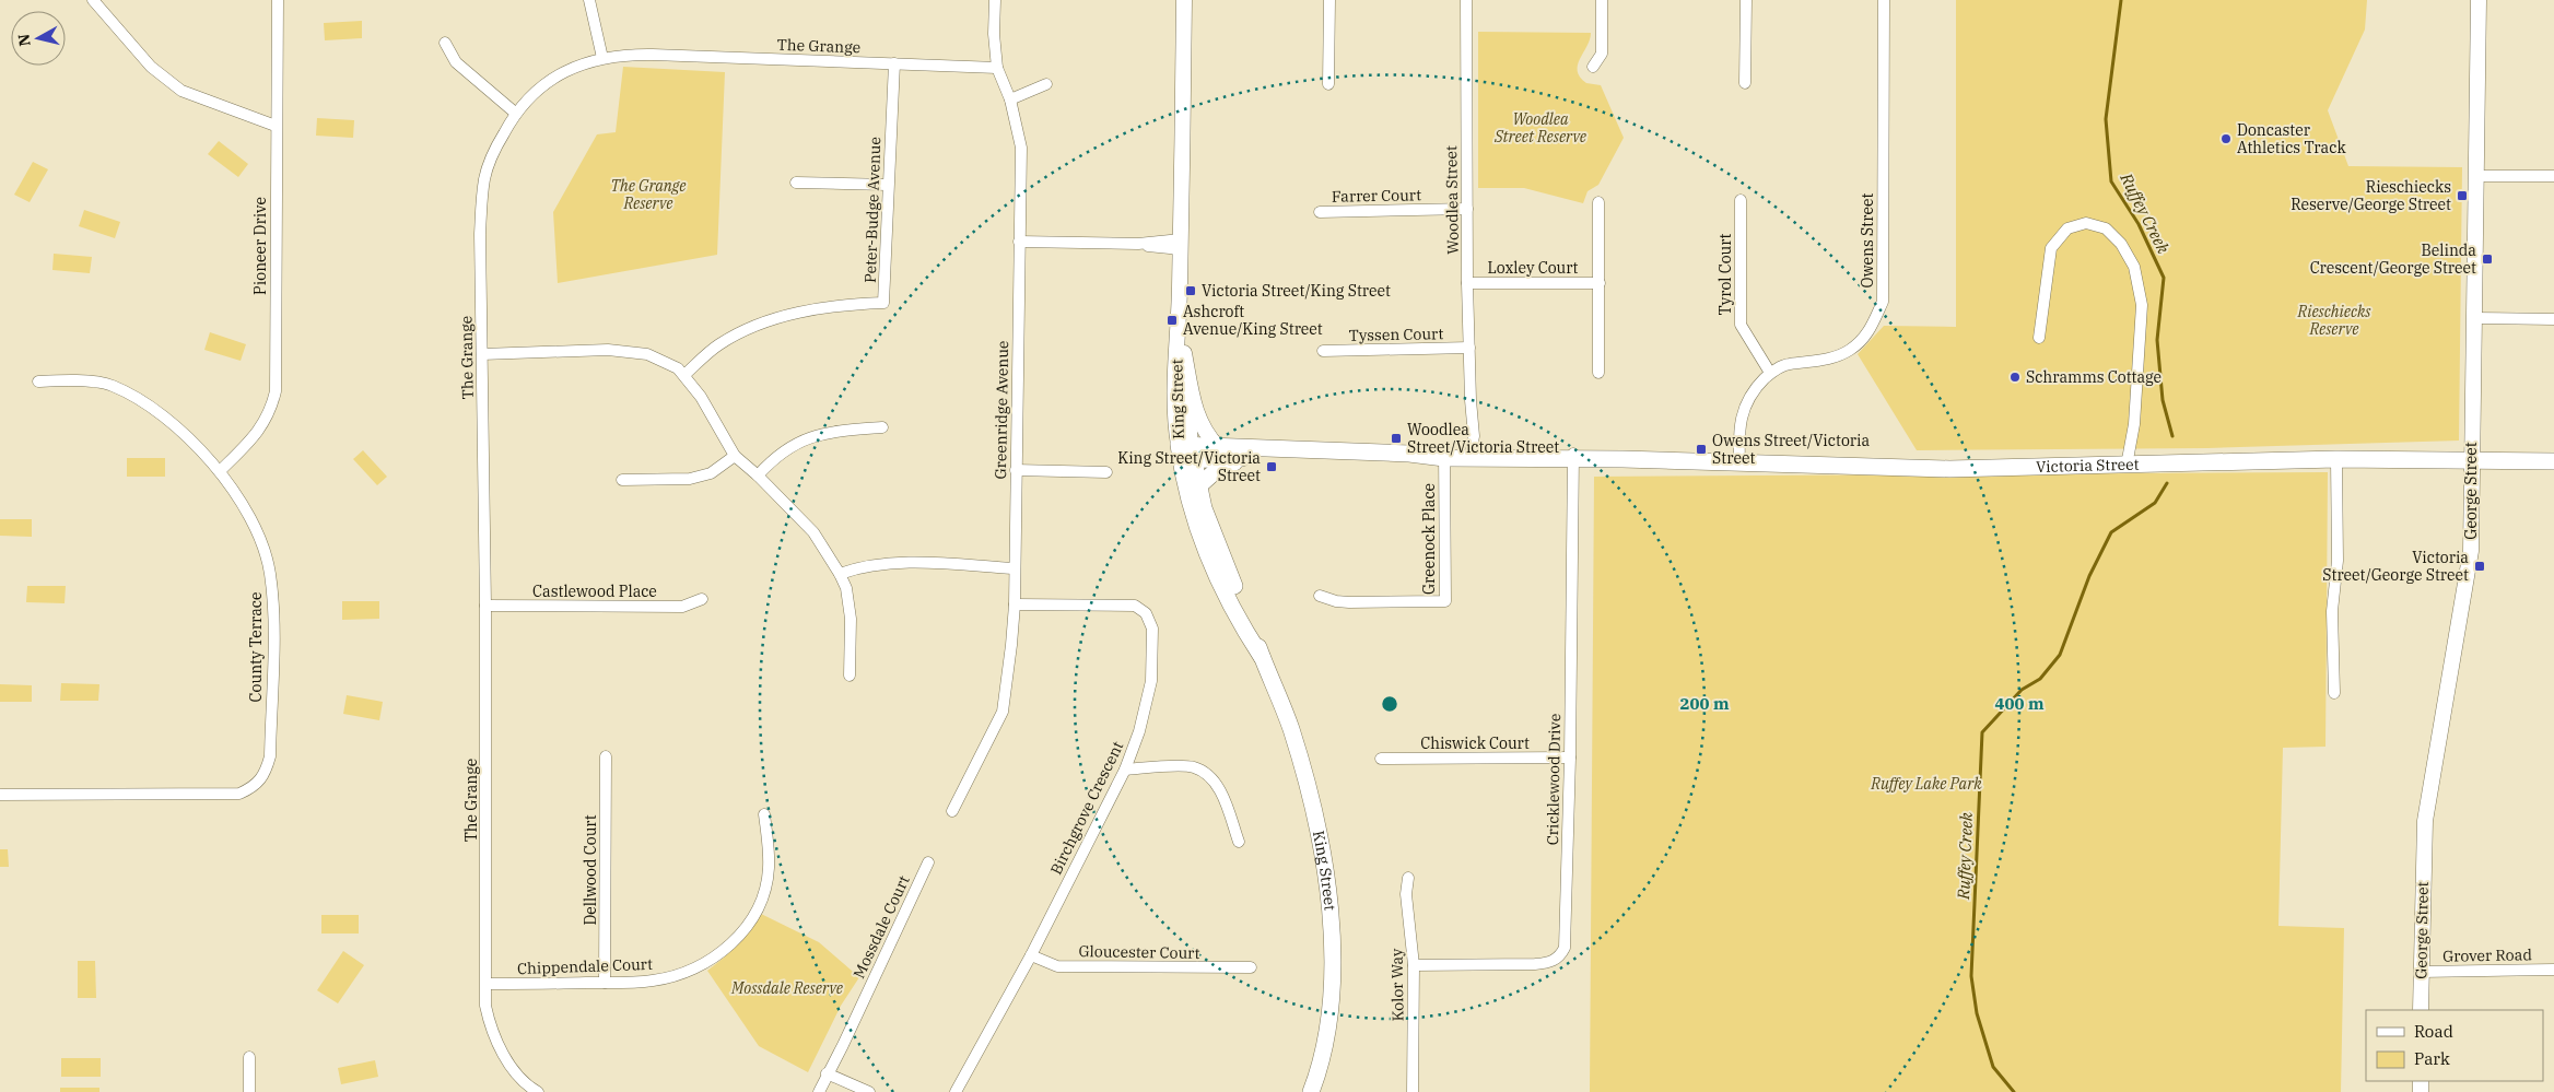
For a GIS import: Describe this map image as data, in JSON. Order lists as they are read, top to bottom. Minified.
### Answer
{"streets":{"main road":["King Street","Victoria Street","George Street"],"street":["The Grange","Farrer Court","Woodlea Street","Peter-Budge Avenue","Owens Street","Pioneer Drive","Loxley Court","Tyrol Court","Tyssen Court","Greenridge Avenue","Greenock Place","Castlewood Place","County Terrace","Chiswick Court","Cricklewood Drive","Birchgrove Crescent","Dellwood Court","Mossdale Court","Gloucester Court","Grover Road","Chippendale Court","Kolor Way"]},"crossings":[["The Grange","Peter-Budge Avenue"],["The Grange","Greenridge Avenue"],["The Grange","Castlewood Place"],["The Grange","Chippendale Court"],["Farrer Court","Woodlea Street"],["Woodlea Street","Loxley Court"],["Woodlea Street","Tyssen Court"],["Woodlea Street","Victoria Street"],["Owens Street","Tyrol Court"],["Owens Street","Victoria Street"],["Pioneer Drive","County Terrace"],["King Street","Victoria Street"],["Greenridge Avenue","Birchgrove Crescent"],["Victoria Street","George Street"],["Victoria Street","Greenock Place"],["Victoria Street","Cricklewood Drive"],["George Street","Grover Road"],["Chiswick Court","Cricklewood Drive"],["Cricklewood Drive","Kolor Way"],["Birchgrove Crescent","Gloucester Court"],["Dellwood Court","Chippendale Court"]],"water":["Ruffey Creek"],"parks":["Woodlea Street Reserve","The Grange Reserve","Rieschiecks Reserve","Ruffey Lake Park","Mossdale Reserve"],"places":{"other":["Doncaster Athletics Track","Schramms Cottage"],"transit":["Rieschiecks Reserve/George Street","Belinda Crescent/George Street","Victoria Street/King Street","Ashcroft Avenue/King Street","Woodlea Street/Victoria Street","Owens Street/Victoria Street","King Street/Victoria Street","Victoria Street/George Street"]},"legend":["Road","Park"],"north":"left","rings":["200 m","400 m"]}
